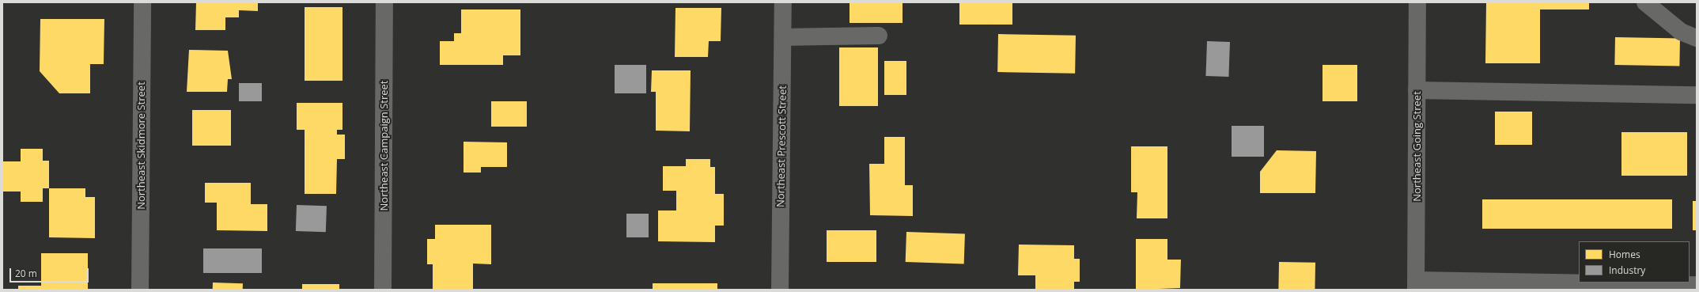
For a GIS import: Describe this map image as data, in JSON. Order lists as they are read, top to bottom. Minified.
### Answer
{"streets":{"street":["Northeast Skidmore Street","Northeast Campaign Street","Northeast Prescott Street","Northeast Going Street"]},"legend":["Homes","Industry"],"scale_bar":"20 m"}
